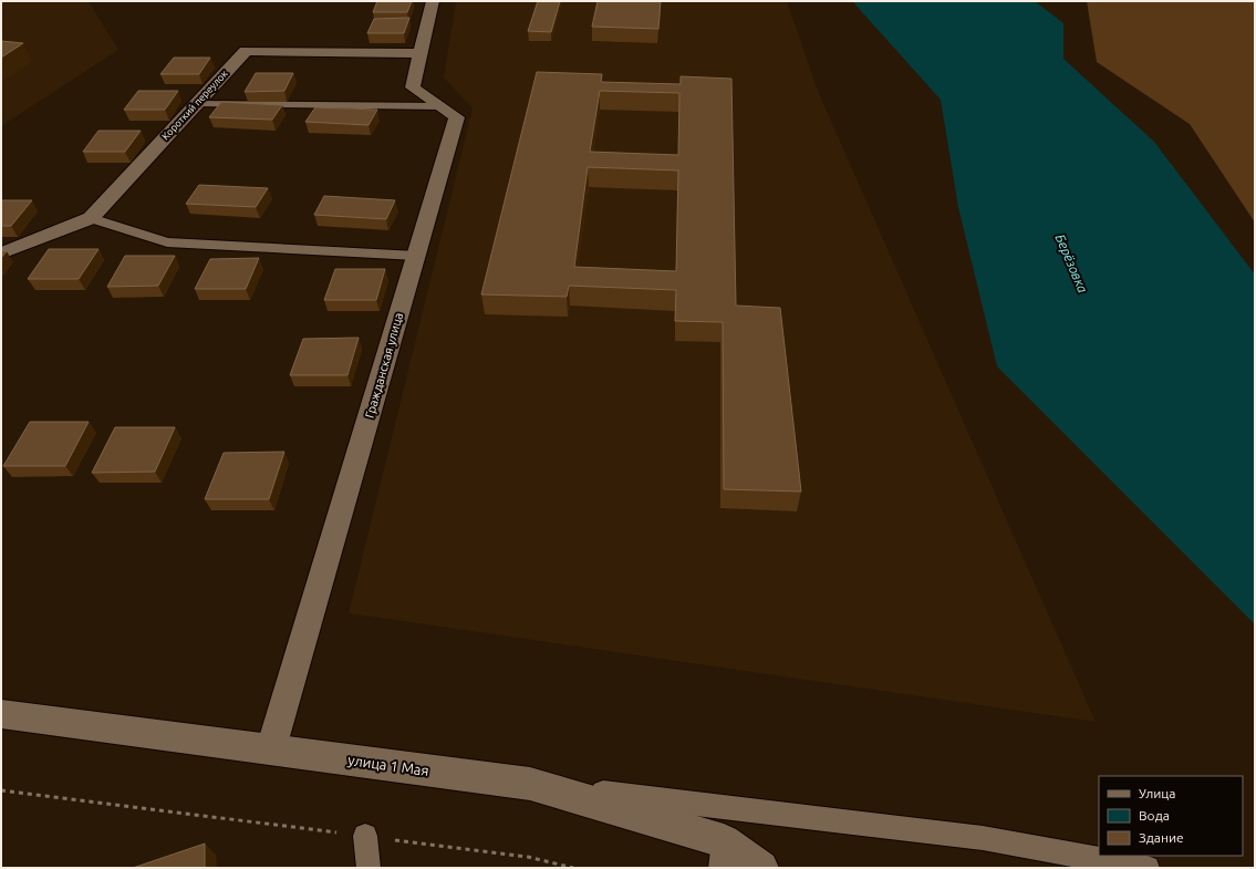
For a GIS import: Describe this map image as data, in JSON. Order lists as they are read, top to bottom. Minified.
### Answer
{"streets":{"street":["Короткий переулок","Гражданская улица","улица 1 Мая"]},"crossings":[["Короткий переулок","Гражданская улица"],["Гражданская улица","улица 1 Мая"]],"water":["Берёзовка"],"legend":["Улица","Вода","Здание"]}
